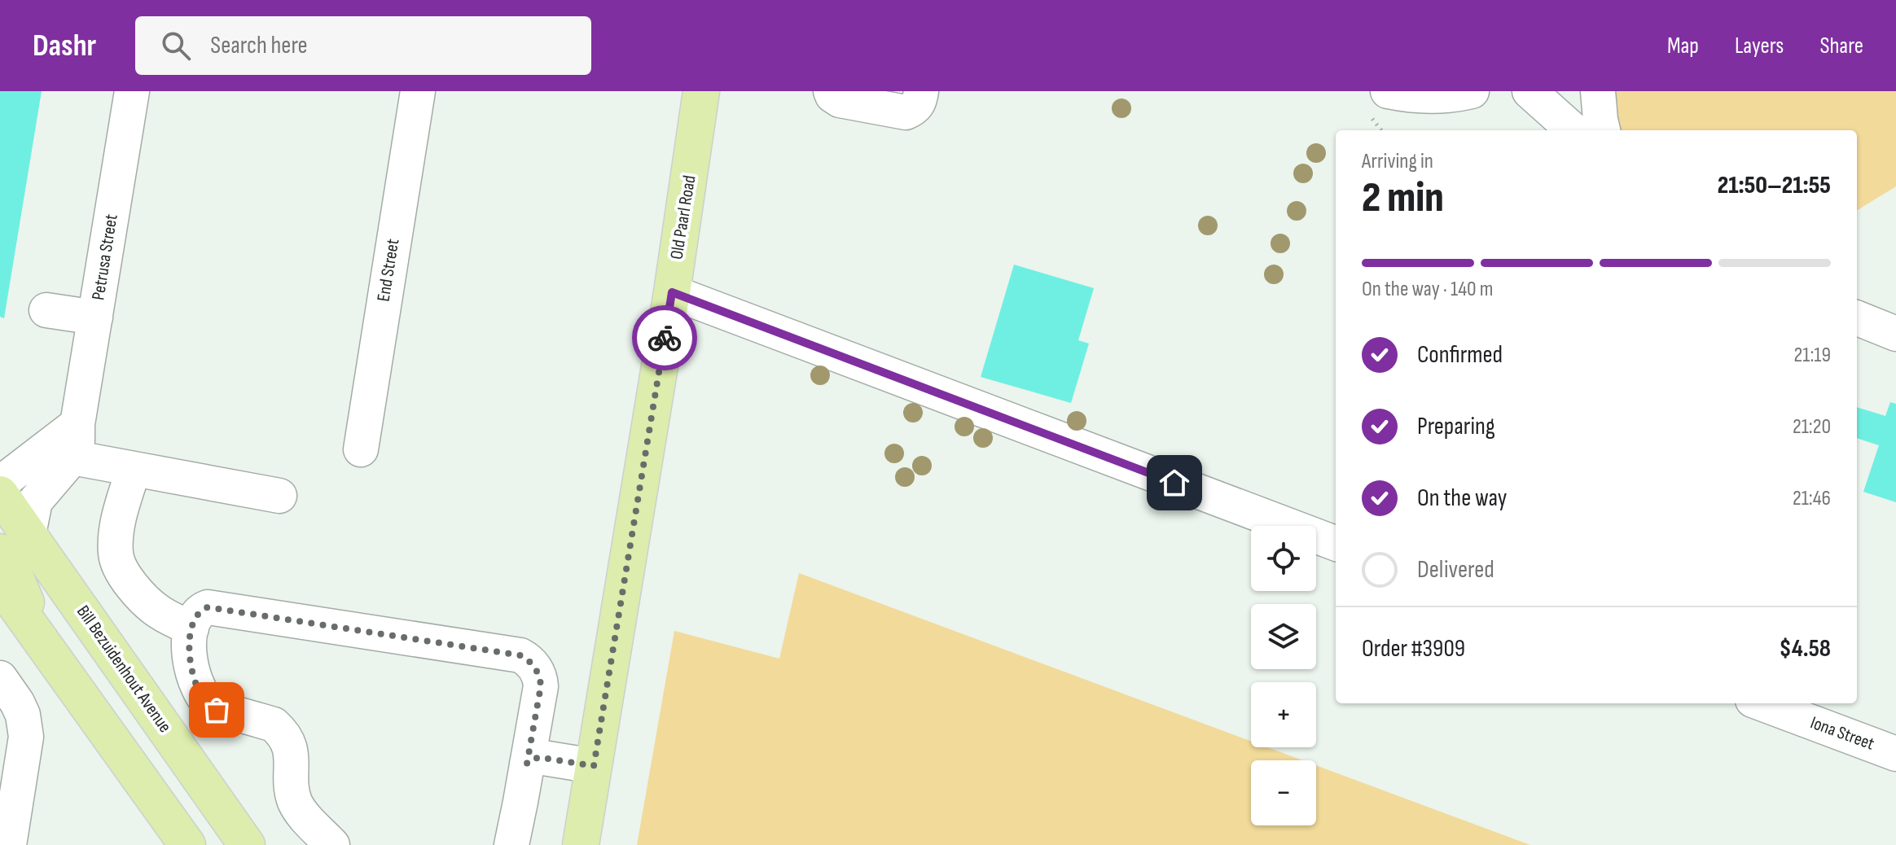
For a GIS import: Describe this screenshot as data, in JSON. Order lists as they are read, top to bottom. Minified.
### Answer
{"streets":{"main road":["Old Paarl Road","Bill Bezuidenhout Avenue"],"street":["Petrusa Street","End Street","Iona Street"]},"page":{"header":"Dashr","search":"Search here","nav":["Map","Layers","Share"],"heading":["2 min","Arriving in","21:50–21:55"],"panel":["Order #3909","$4.58"],"bar":"On the way · 140 m","list":[["Confirmed","21:19"],["Preparing","21:20"],["On the way","21:46"],"Delivered"],"map_buttons":["+","−"]}}
